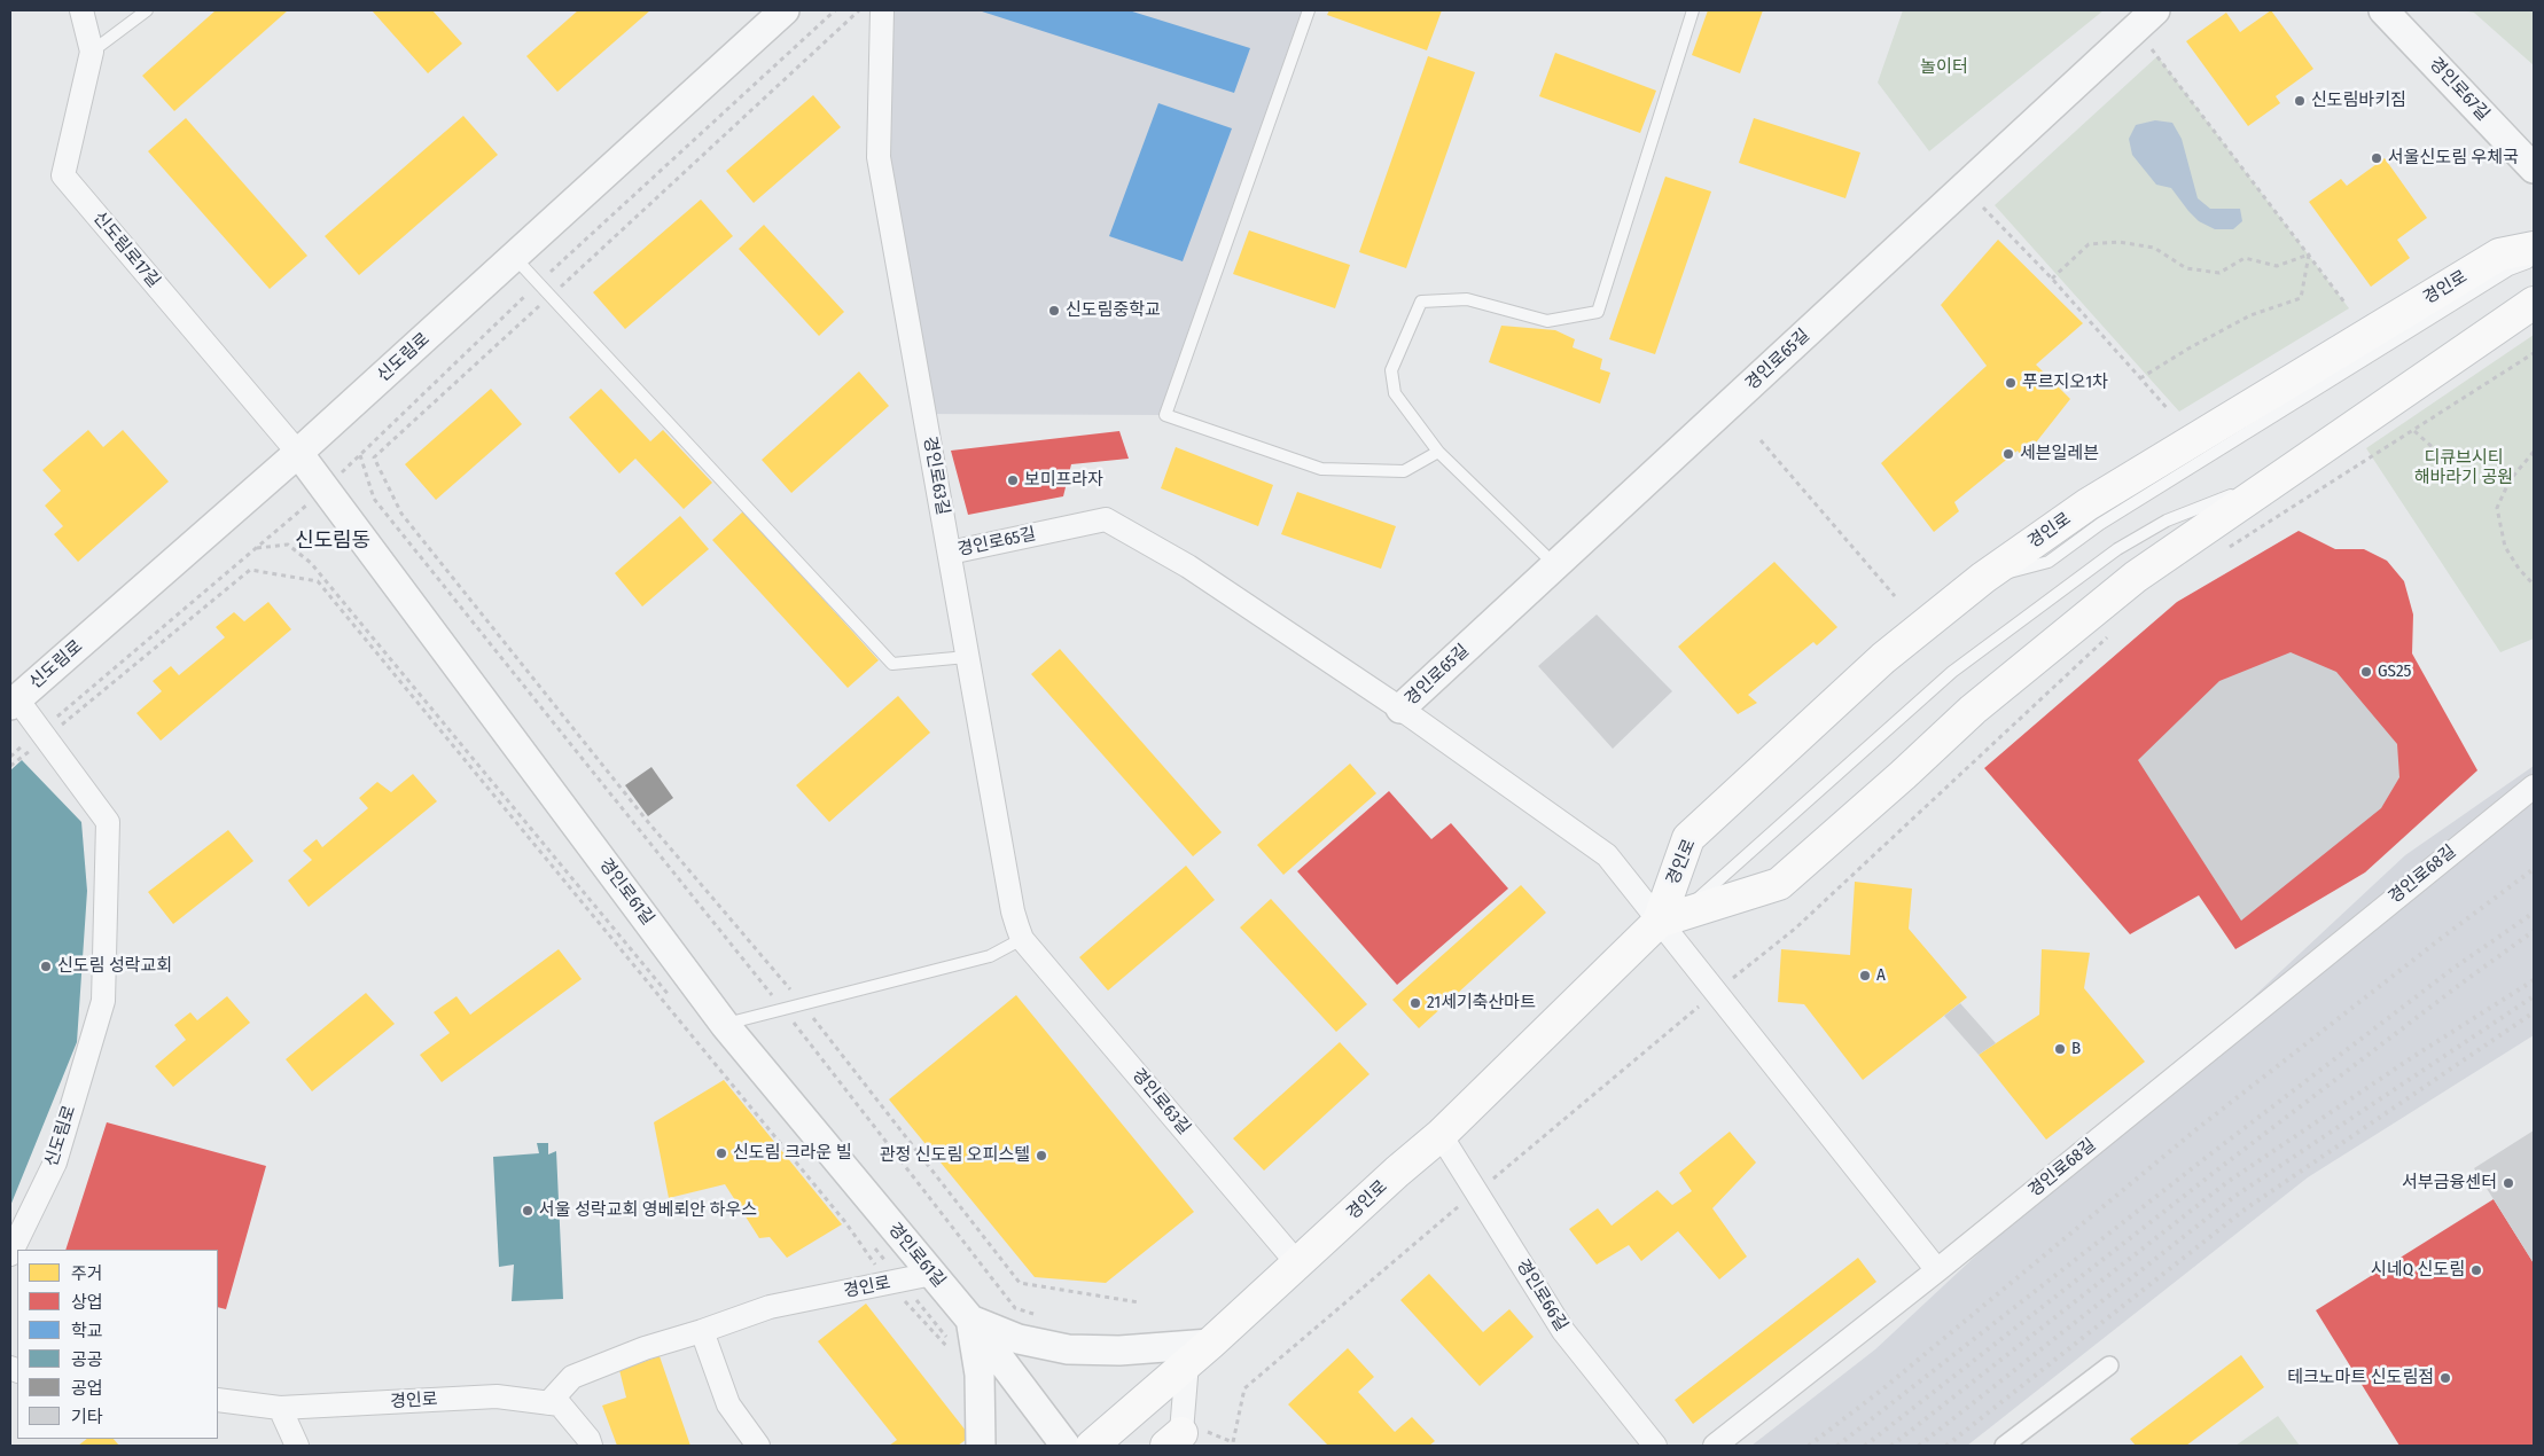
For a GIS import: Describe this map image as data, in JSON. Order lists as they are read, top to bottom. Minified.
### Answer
{"streets":{"main road":["경인로"],"street":["경인로67길","신도림로17길","신도림로","경인로65길","경인로63길","경인로68길","경인로61길","경인로66길"]},"crossings":[["신도림로17길","신도림로"],["신도림로17길","경인로61길"],["경인로","경인로65길"],["경인로","경인로63길"],["경인로","경인로61길"],["경인로","경인로66길"],["신도림로","경인로61길"],["경인로65길","경인로63길"]],"districts":["신도림동"],"parks":["놀이터","디큐브시티 해바라기 공원"],"places":["신도림바키짐","서울신도림 우체국","신도림중학교","푸르지오1차","세븐일레븐","보미프라자","GS25","신도림 성락교회","A","21세기축산마트","B","신도림 크라운 빌","관정 신도림 오피스텔","서부금융센터","서울 성락교회 영베뢰안 하우스","시네Q 신도림","테크노마트 신도림점"],"legend":["주거","상업","학교","공공","공업","기타"]}
